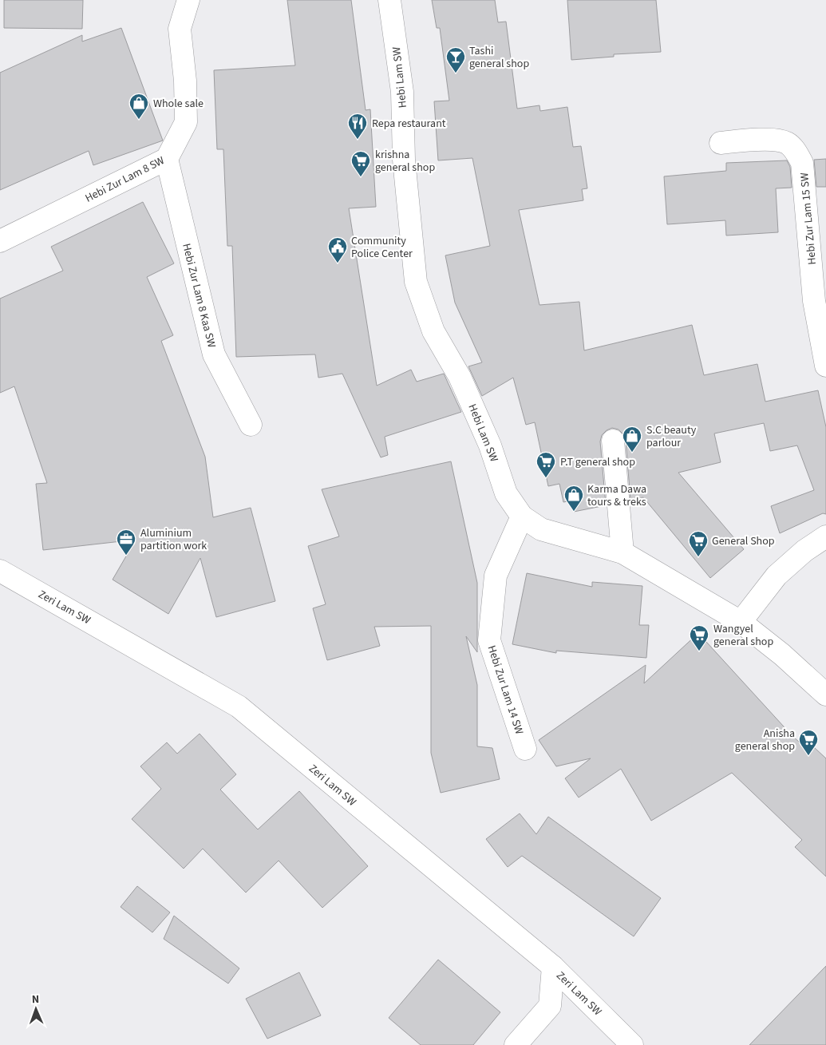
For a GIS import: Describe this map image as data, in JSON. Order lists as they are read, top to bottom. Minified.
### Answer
{"streets":{"street":["Hebi Lam SW","Hebi Zur Lam 8 SW","Hebi Zur Lam 15 SW","Hebi Zur Lam 8 Kaa SW","Zeri Lam SW","Hebi Zur Lam 14 SW"]},"crossings":[["Hebi Lam SW","Hebi Zur Lam 14 SW"],["Hebi Zur Lam 8 SW","Hebi Zur Lam 8 Kaa SW"]],"places":{"bar":["Tashi general shop"],"shop":["Whole sale","S.C beauty parlour","Karma Dawa tours & treks"],"restaurant":["Repa restaurant"],"supermarket":["krishna general shop","P.T general shop","General Shop","Wangyel general shop","Anisha general shop"],"public building":["Community Police Center"],"office":["Aluminium partition work"]},"north":"top"}
